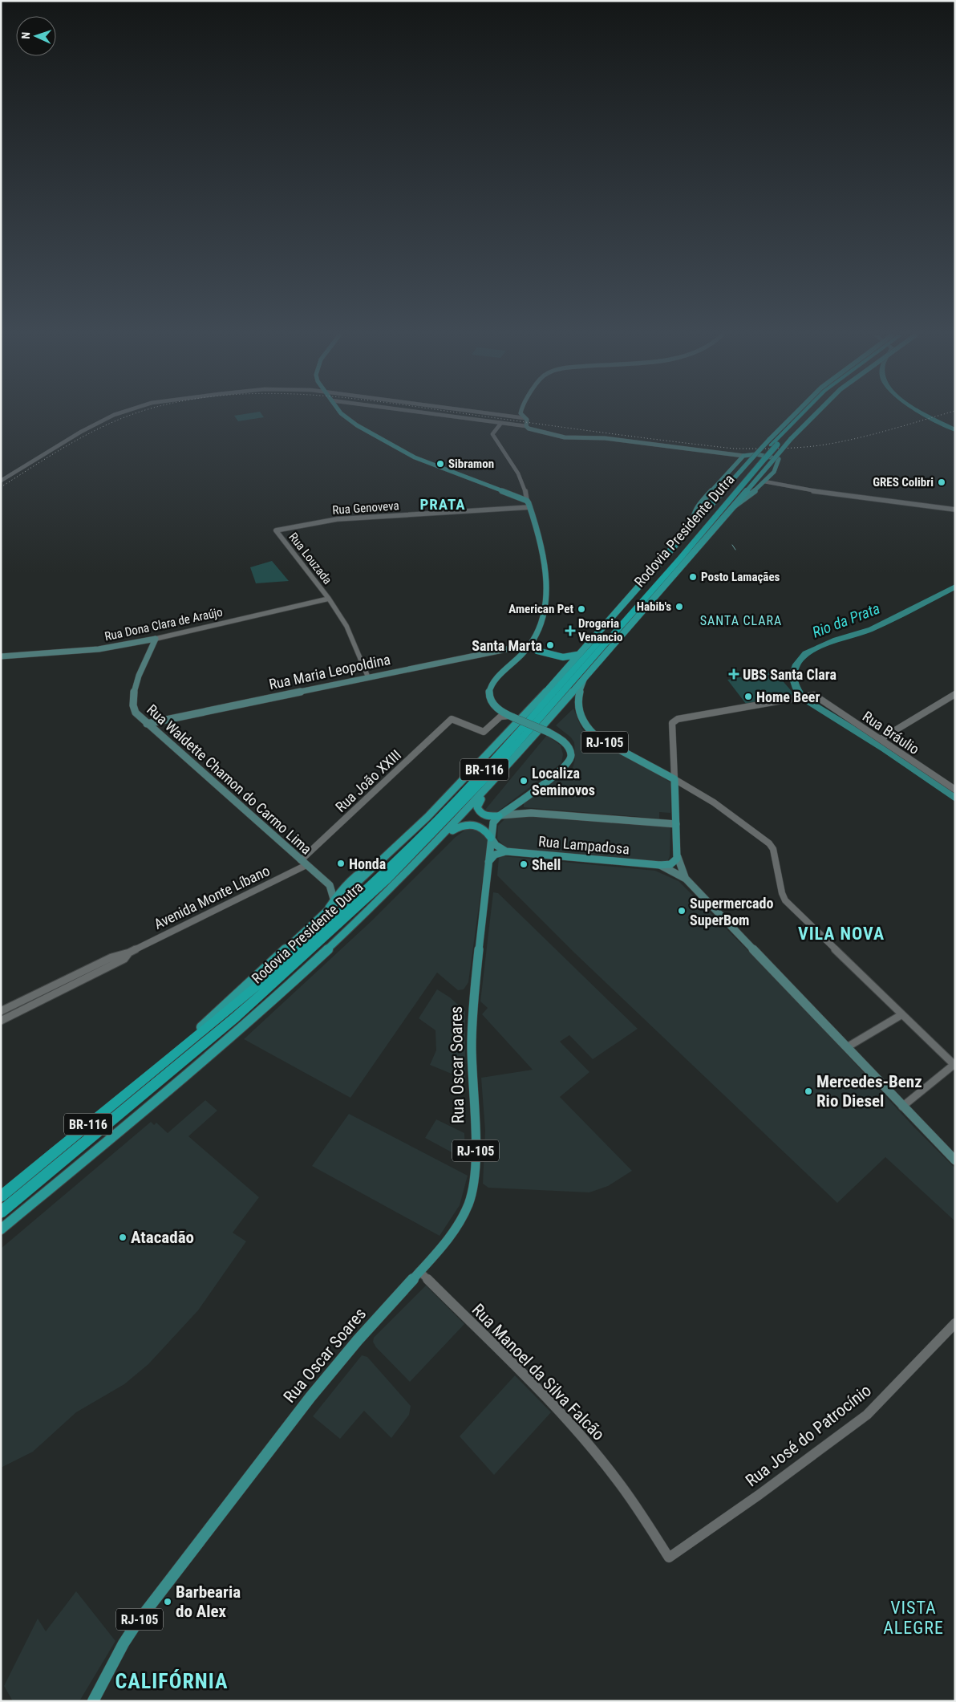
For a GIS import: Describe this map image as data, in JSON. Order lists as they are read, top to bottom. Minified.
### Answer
{"streets":{"highway":["Rodovia Presidente Dutra","BR-116"],"main road":["Rua Dona Clara de Araújo","Rua Maria Leopoldina","RJ-105","Rua Waldette Chamon do Carmo Lima","Rua Lampadosa","Rua Oscar Soares"],"street":["Rua Genoveva","Rua Louzada","Rua Bráulio","Rua João XXIII","Avenida Monte Líbano","Rua Manoel da Silva Falcão","Rua José do Patrocínio"]},"crossings":[["Rua Genoveva","Rua Louzada"],["Rua Genoveva","RJ-105"],["Rodovia Presidente Dutra","BR-116"],["Rua Louzada","Rua Dona Clara de Araújo"],["Rua Louzada","Rua Maria Leopoldina"],["Rua Dona Clara de Araújo","Rua Waldette Chamon do Carmo Lima"],["Rua Maria Leopoldina","RJ-105"],["Rua Maria Leopoldina","Rua Waldette Chamon do Carmo Lima"],["Rua Bráulio","RJ-105"],["RJ-105","BR-116"],["RJ-105","Rua João XXIII"],["RJ-105","Rua Oscar Soares"],["Rua Waldette Chamon do Carmo Lima","Rua João XXIII"],["Rua Waldette Chamon do Carmo Lima","Avenida Monte Líbano"],["Rua Oscar Soares","Rua Manoel da Silva Falcão"],["Rua Manoel da Silva Falcão","Rua José do Patrocínio"]],"districts":["PRATA","SANTA CLARA","VILA NOVA","VISTA ALEGRE","CALIFÓRNIA"],"water":["Rio da Prata"],"places":{"other":["Sibramon","GRES Colibri","Posto Lamaçães","Habib's","American Pet","Santa Marta","Home Beer","Localiza Seminovos","Honda","Shell","Supermercado SuperBom","Mercedes-Benz Rio Diesel","Atacadão","Barbearia do Alex"],"health":["Drogaria Venancio","UBS Santa Clara"]},"north":"left"}
